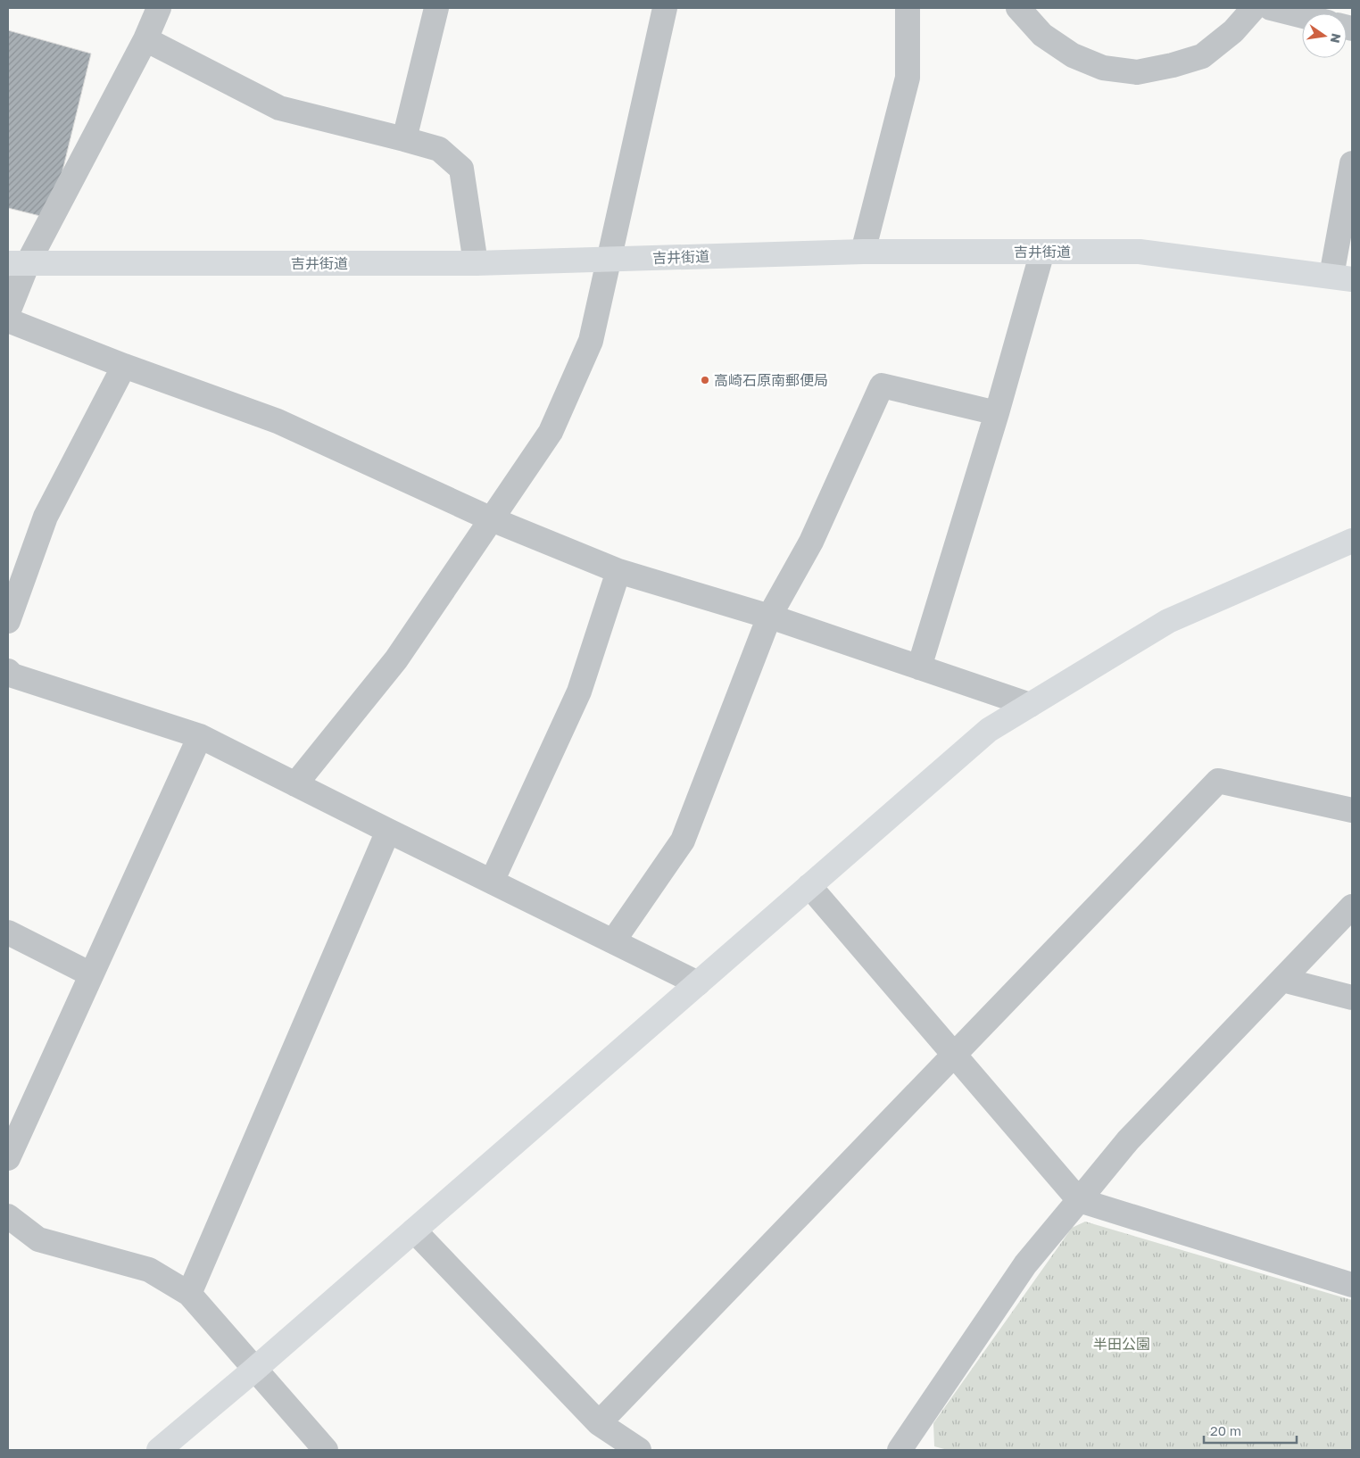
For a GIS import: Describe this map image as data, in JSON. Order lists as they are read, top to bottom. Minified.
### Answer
{"streets":{"street":["吉井街道"]},"parks":["半田公園"],"places":["高崎石原南郵便局"],"scale_bar":"20 m","north":"right"}
